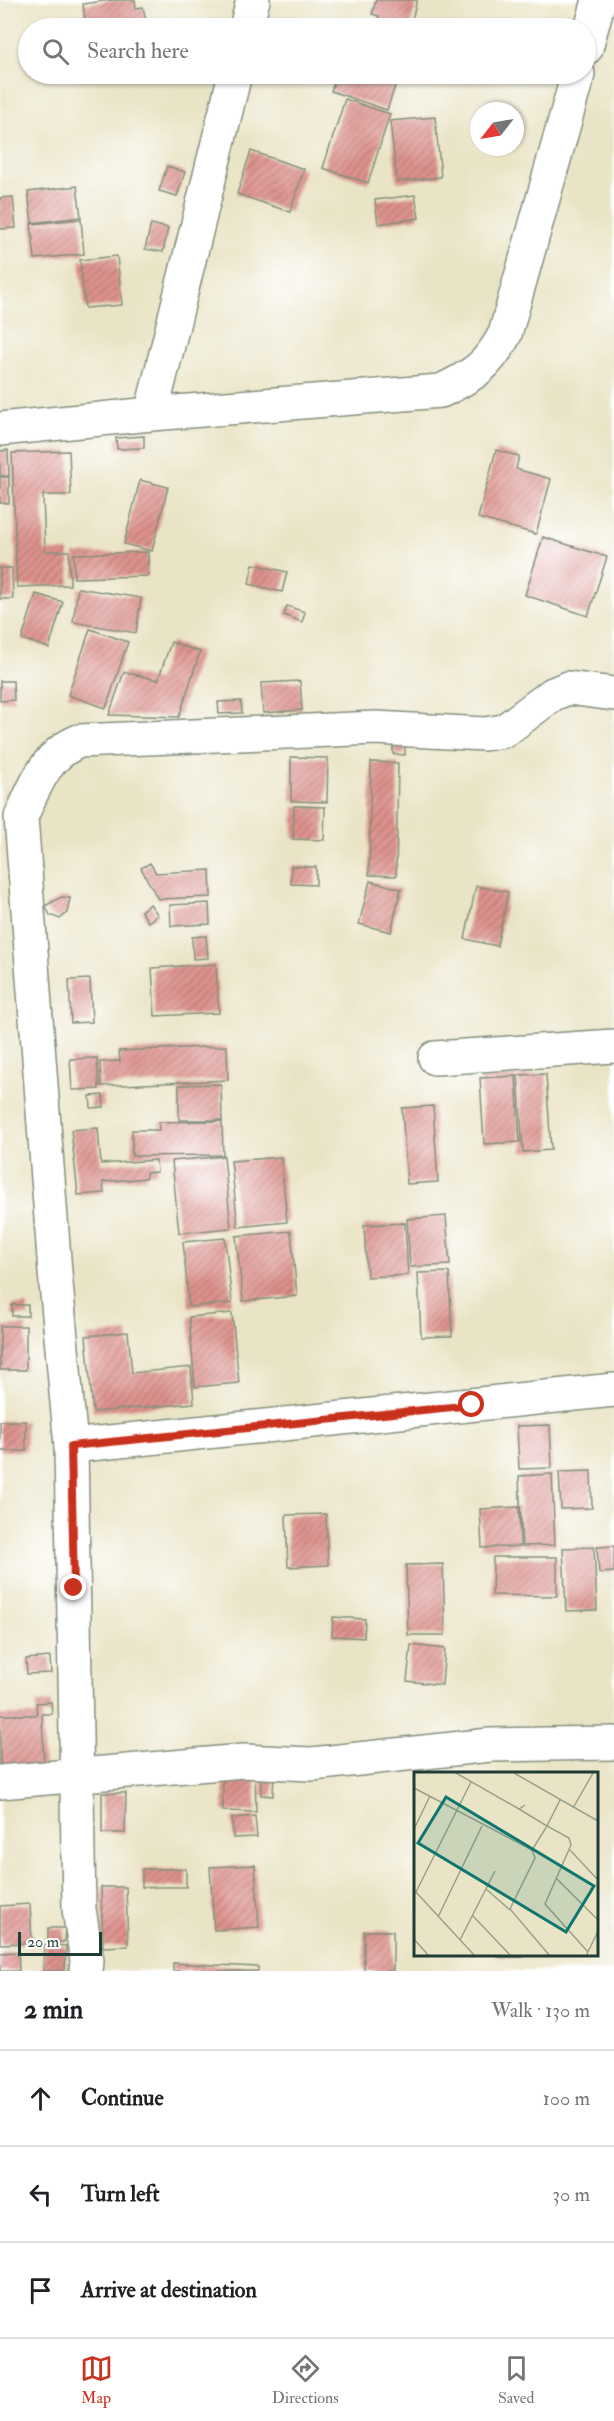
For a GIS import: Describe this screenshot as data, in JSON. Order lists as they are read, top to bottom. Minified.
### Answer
{"scale_bar":"20 m","north":"bottom left","page":{"search":"Search here","scale":"20 m","heading":["2 min","Walk · 130 m"],"list":[["Continue","100 m"],["Turn left","30 m"],"Arrive at destination"],"nav":["Map","Directions","Saved"]}}
